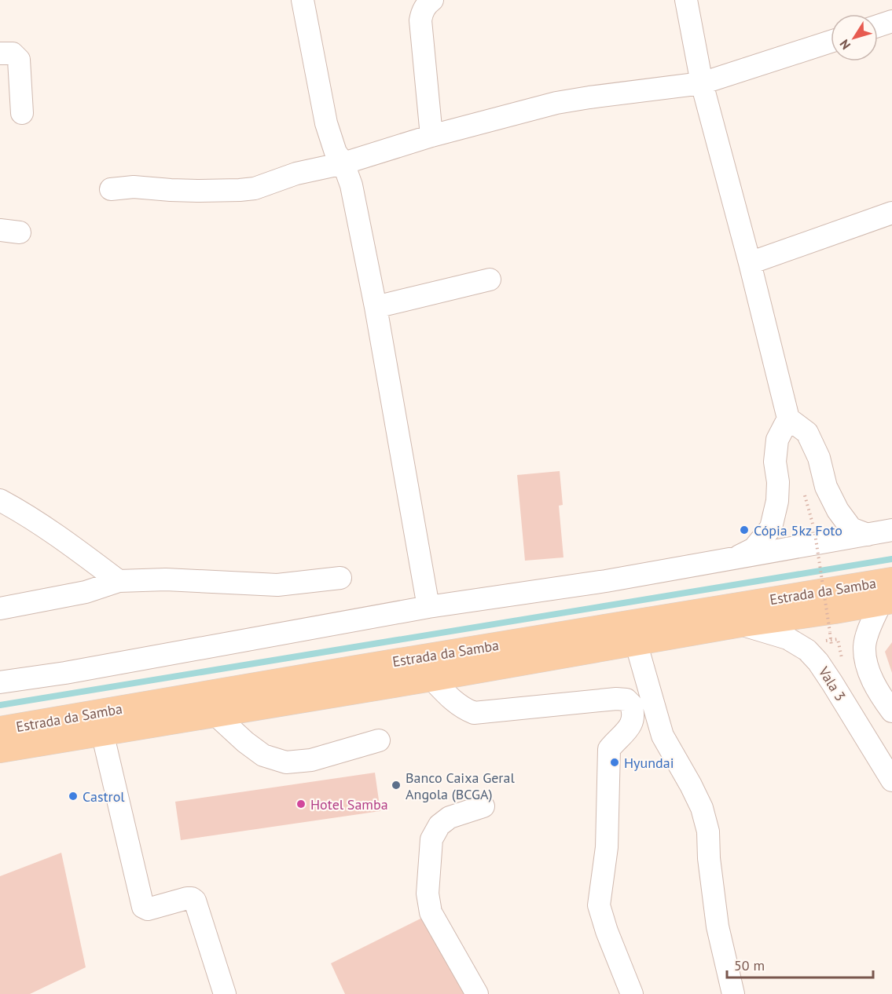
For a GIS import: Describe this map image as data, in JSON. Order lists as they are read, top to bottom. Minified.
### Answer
{"streets":{"main road":["Estrada da Samba"],"street":["Vala 3"]},"crossings":[["Estrada da Samba","Vala 3"]],"places":["Cópia 5kz Foto","Hyundai","Banco Caixa Geral Angola (BCGA)","Castrol","Hotel Samba"],"scale_bar":"50 m","north":"bottom left"}
